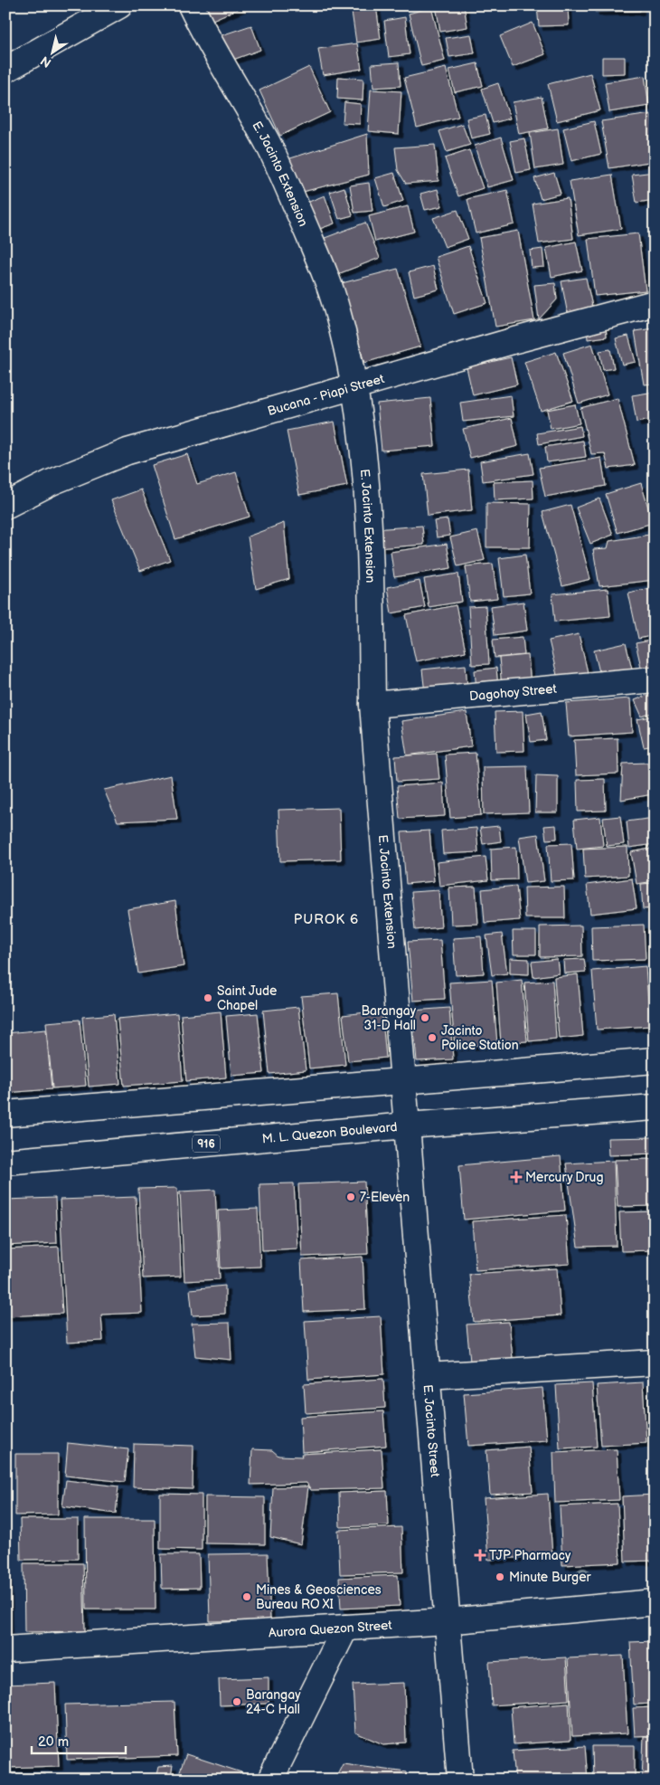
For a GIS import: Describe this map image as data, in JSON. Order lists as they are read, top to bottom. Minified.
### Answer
{"streets":{"street":["E. Jacinto Extension","Bucana - Piapi Street","Dagohoy Street","M. L. Quezon Boulevard","916","E. Jacinto Street","Aurora Quezon Street"]},"crossings":[["E. Jacinto Extension","Bucana - Piapi Street"],["E. Jacinto Extension","Dagohoy Street"],["E. Jacinto Extension","E. Jacinto Street"],["M. L. Quezon Boulevard","E. Jacinto Street"],["E. Jacinto Street","Aurora Quezon Street"]],"districts":["PUROK 6"],"places":{"other":["Saint Jude Chapel","Barangay 31-D Hall","Jacinto Police Station","7-Eleven","Minute Burger","Mines & Geosciences Bureau RO XI","Barangay 24-C Hall"],"health":["Mercury Drug","TJP Pharmacy"]},"scale_bar":"20 m","north":"bottom left"}
